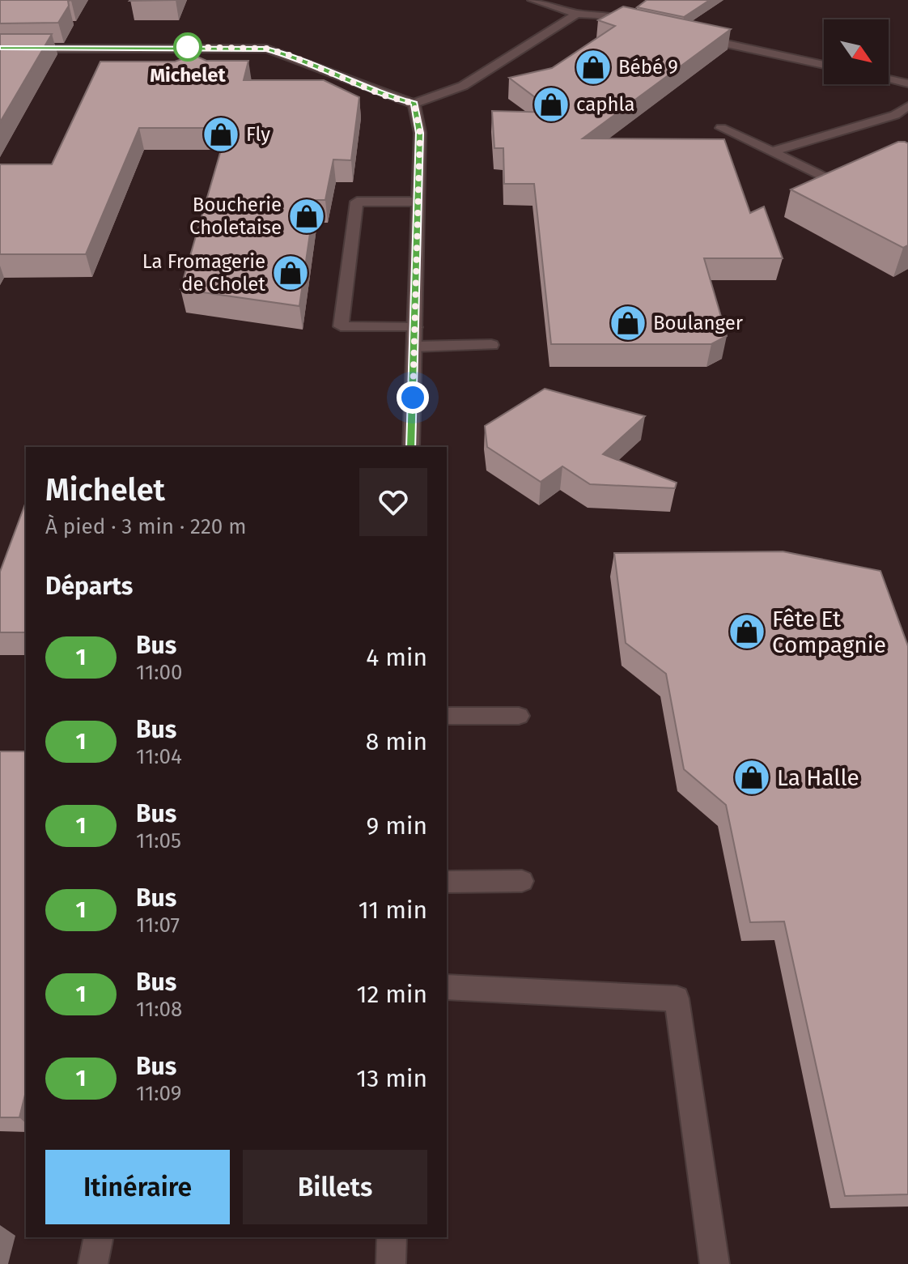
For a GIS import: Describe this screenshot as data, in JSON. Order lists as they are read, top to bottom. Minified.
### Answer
{"places":{"other":["Michelet"],"shop":["Bébé 9","caphla","Fly","Boucherie Choletaise","La Fromagerie de Cholet","Boulanger","Fête Et Compagnie","La Halle"]},"lines":["bus line 1"],"north":"bottom right","page":{"heading":[["Michelet","À pied · 3 min · 220 m"],"Départs"],"list":[{"mark":"1","name":"Bus","note":"11:00","value":"4 min"},{"mark":"1","name":"Bus","note":"11:04","value":"8 min"},{"mark":"1","name":"Bus","note":"11:05","value":"9 min"},{"mark":"1","name":"Bus","note":"11:07","value":"11 min"},{"mark":"1","name":"Bus","note":"11:08","value":"12 min"},{"mark":"1","name":"Bus","note":"11:09","value":"13 min"}],"buttons":["Itinéraire","Billets"]}}
